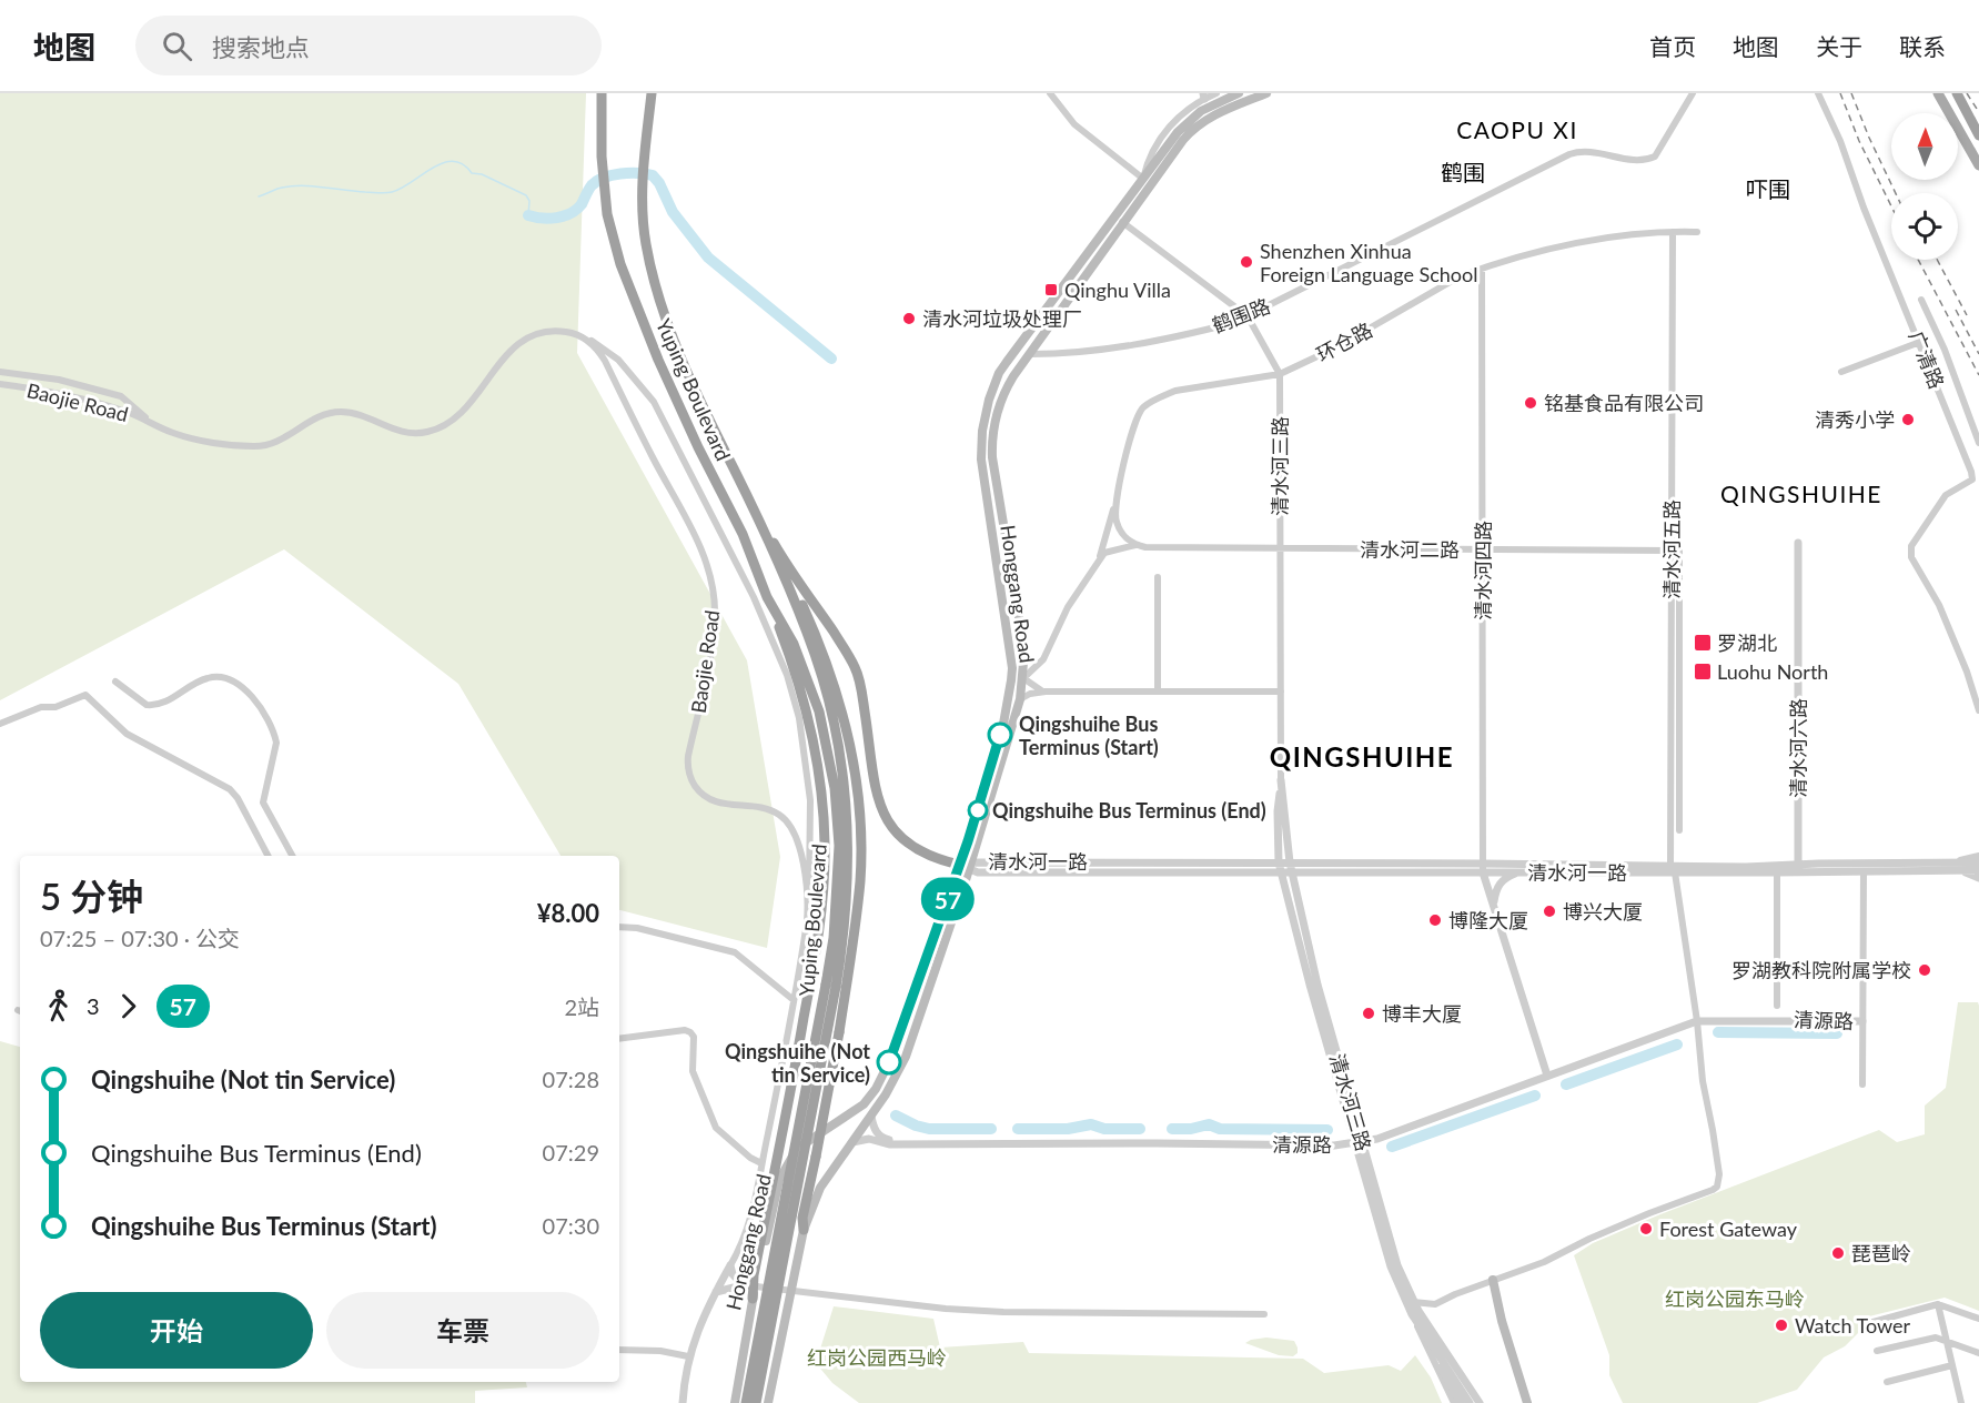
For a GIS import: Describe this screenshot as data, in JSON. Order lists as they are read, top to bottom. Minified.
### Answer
{"streets":{"highway":["Yuping Boulevard"],"main road":["Honggang Road"],"street":["鹤围路","环仓路","广清路","Baojie Road","清水河三路","清水河二路","清水河五路","清水河四路","清水河六路","清水河一路","清源路"]},"crossings":[["鹤围路","清水河三路"],["鹤围路","Honggang Road"],["环仓路","清水河三路"],["环仓路","清水河二路"],["环仓路","清水河五路"],["环仓路","清水河四路"],["清水河三路","清水河二路"],["清水河三路","Honggang Road"],["清水河三路","清水河一路"],["清水河三路","清源路"],["清水河二路","清水河五路"],["清水河二路","清水河四路"],["清水河五路","清水河一路"],["清水河五路","清源路"],["清水河四路","清水河一路"],["Honggang Road","清水河一路"],["Honggang Road","清源路"],["清水河六路","清水河一路"]],"districts":["CAOPU XI","鹤围","吓围","QINGSHUIHE","QINGSHUIHE"],"parks":["红岗公园东马岭","红岗公园西马岭"],"places":{"other":["Shenzhen Xinhua Foreign Language School","清水河垃圾处理厂","铭基食品有限公司","清秀小学","Qingshuihe Bus Terminus (Start)","Qingshuihe Bus Terminus (End)","博兴大厦","博隆大厦","罗湖教科院附属学校","博丰大厦","Qingshuihe (Not tin Service)","Forest Gateway","琵琶岭","Watch Tower"],"transit":["Qinghu Villa","罗湖北","Luohu North"]},"lines":["bus line 57"],"north":"top","page":{"header":"地图","search":"搜索地点","nav":["首页","地图","关于","联系"],"on_map":"57","heading":["5 分钟","07:25 – 07:30 · 公交","¥8.00"],"legs":["3","57","2站"],"list":[{"name":"Qingshuihe (Not tin Service)","value":"07:28"},{"name":"Qingshuihe Bus Terminus (End)","value":"07:29"},{"name":"Qingshuihe Bus Terminus (Start)","value":"07:30"}],"buttons":["开始","车票"]}}
